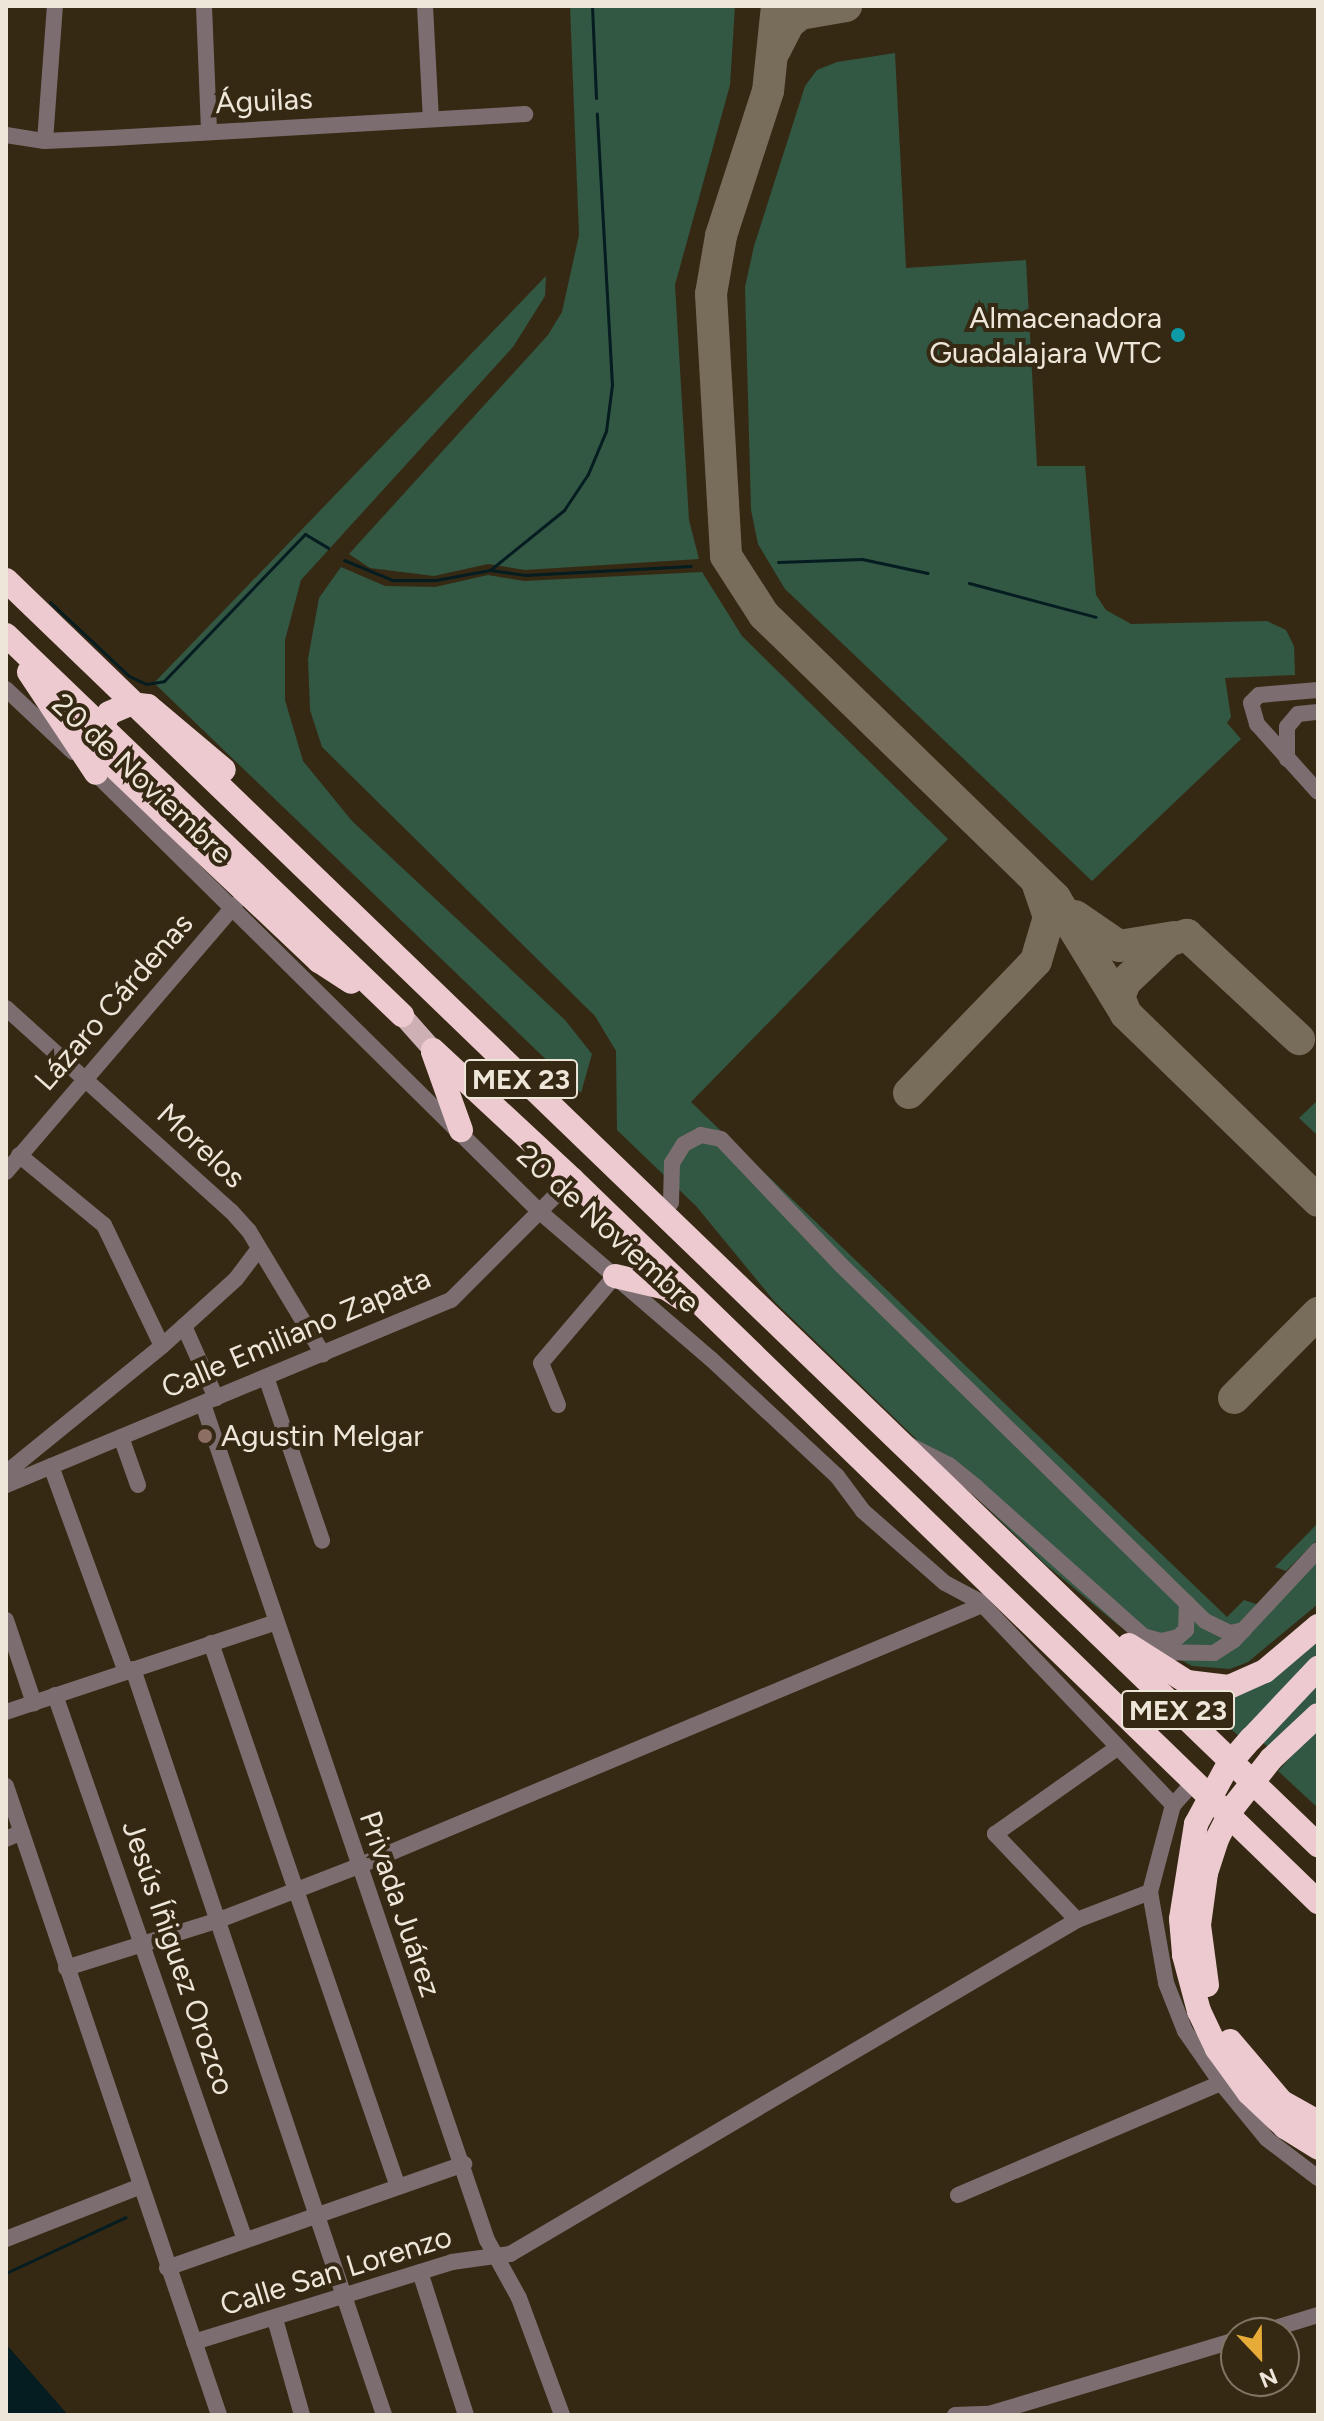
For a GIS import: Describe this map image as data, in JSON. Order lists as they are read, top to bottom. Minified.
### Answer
{"streets":{"highway":["MEX 23"],"street":["Águilas","20 de Noviembre","Lázaro Cárdenas","Morelos","Calle Emiliano Zapata","Privada Juárez","Jesús Íñiguez Orozco","Calle San Lorenzo"]},"crossings":[["20 de Noviembre","Lázaro Cárdenas"],["20 de Noviembre","Calle Emiliano Zapata"],["Lázaro Cárdenas","Morelos"],["MEX 23","Calle Emiliano Zapata"],["Morelos","Calle Emiliano Zapata"],["Calle Emiliano Zapata","Privada Juárez"],["Privada Juárez","Calle San Lorenzo"]],"places":["Almacenadora Guadalajara WTC","Agustin Melgar"],"north":"bottom"}
